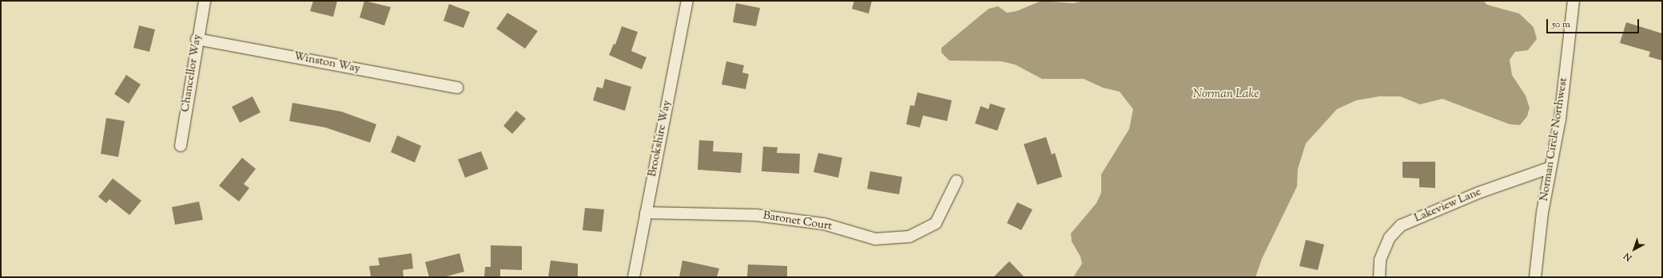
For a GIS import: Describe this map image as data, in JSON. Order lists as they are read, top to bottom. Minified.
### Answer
{"streets":{"street":["Winston Way","Chancellor Way","Brookshire Way","Norman Circle Northwest","Lakeview Lane","Baronet Court"]},"crossings":[["Winston Way","Chancellor Way"],["Brookshire Way","Baronet Court"],["Norman Circle Northwest","Lakeview Lane"]],"water":["Norman Lake"],"scale_bar":"50 m","north":"bottom left"}
